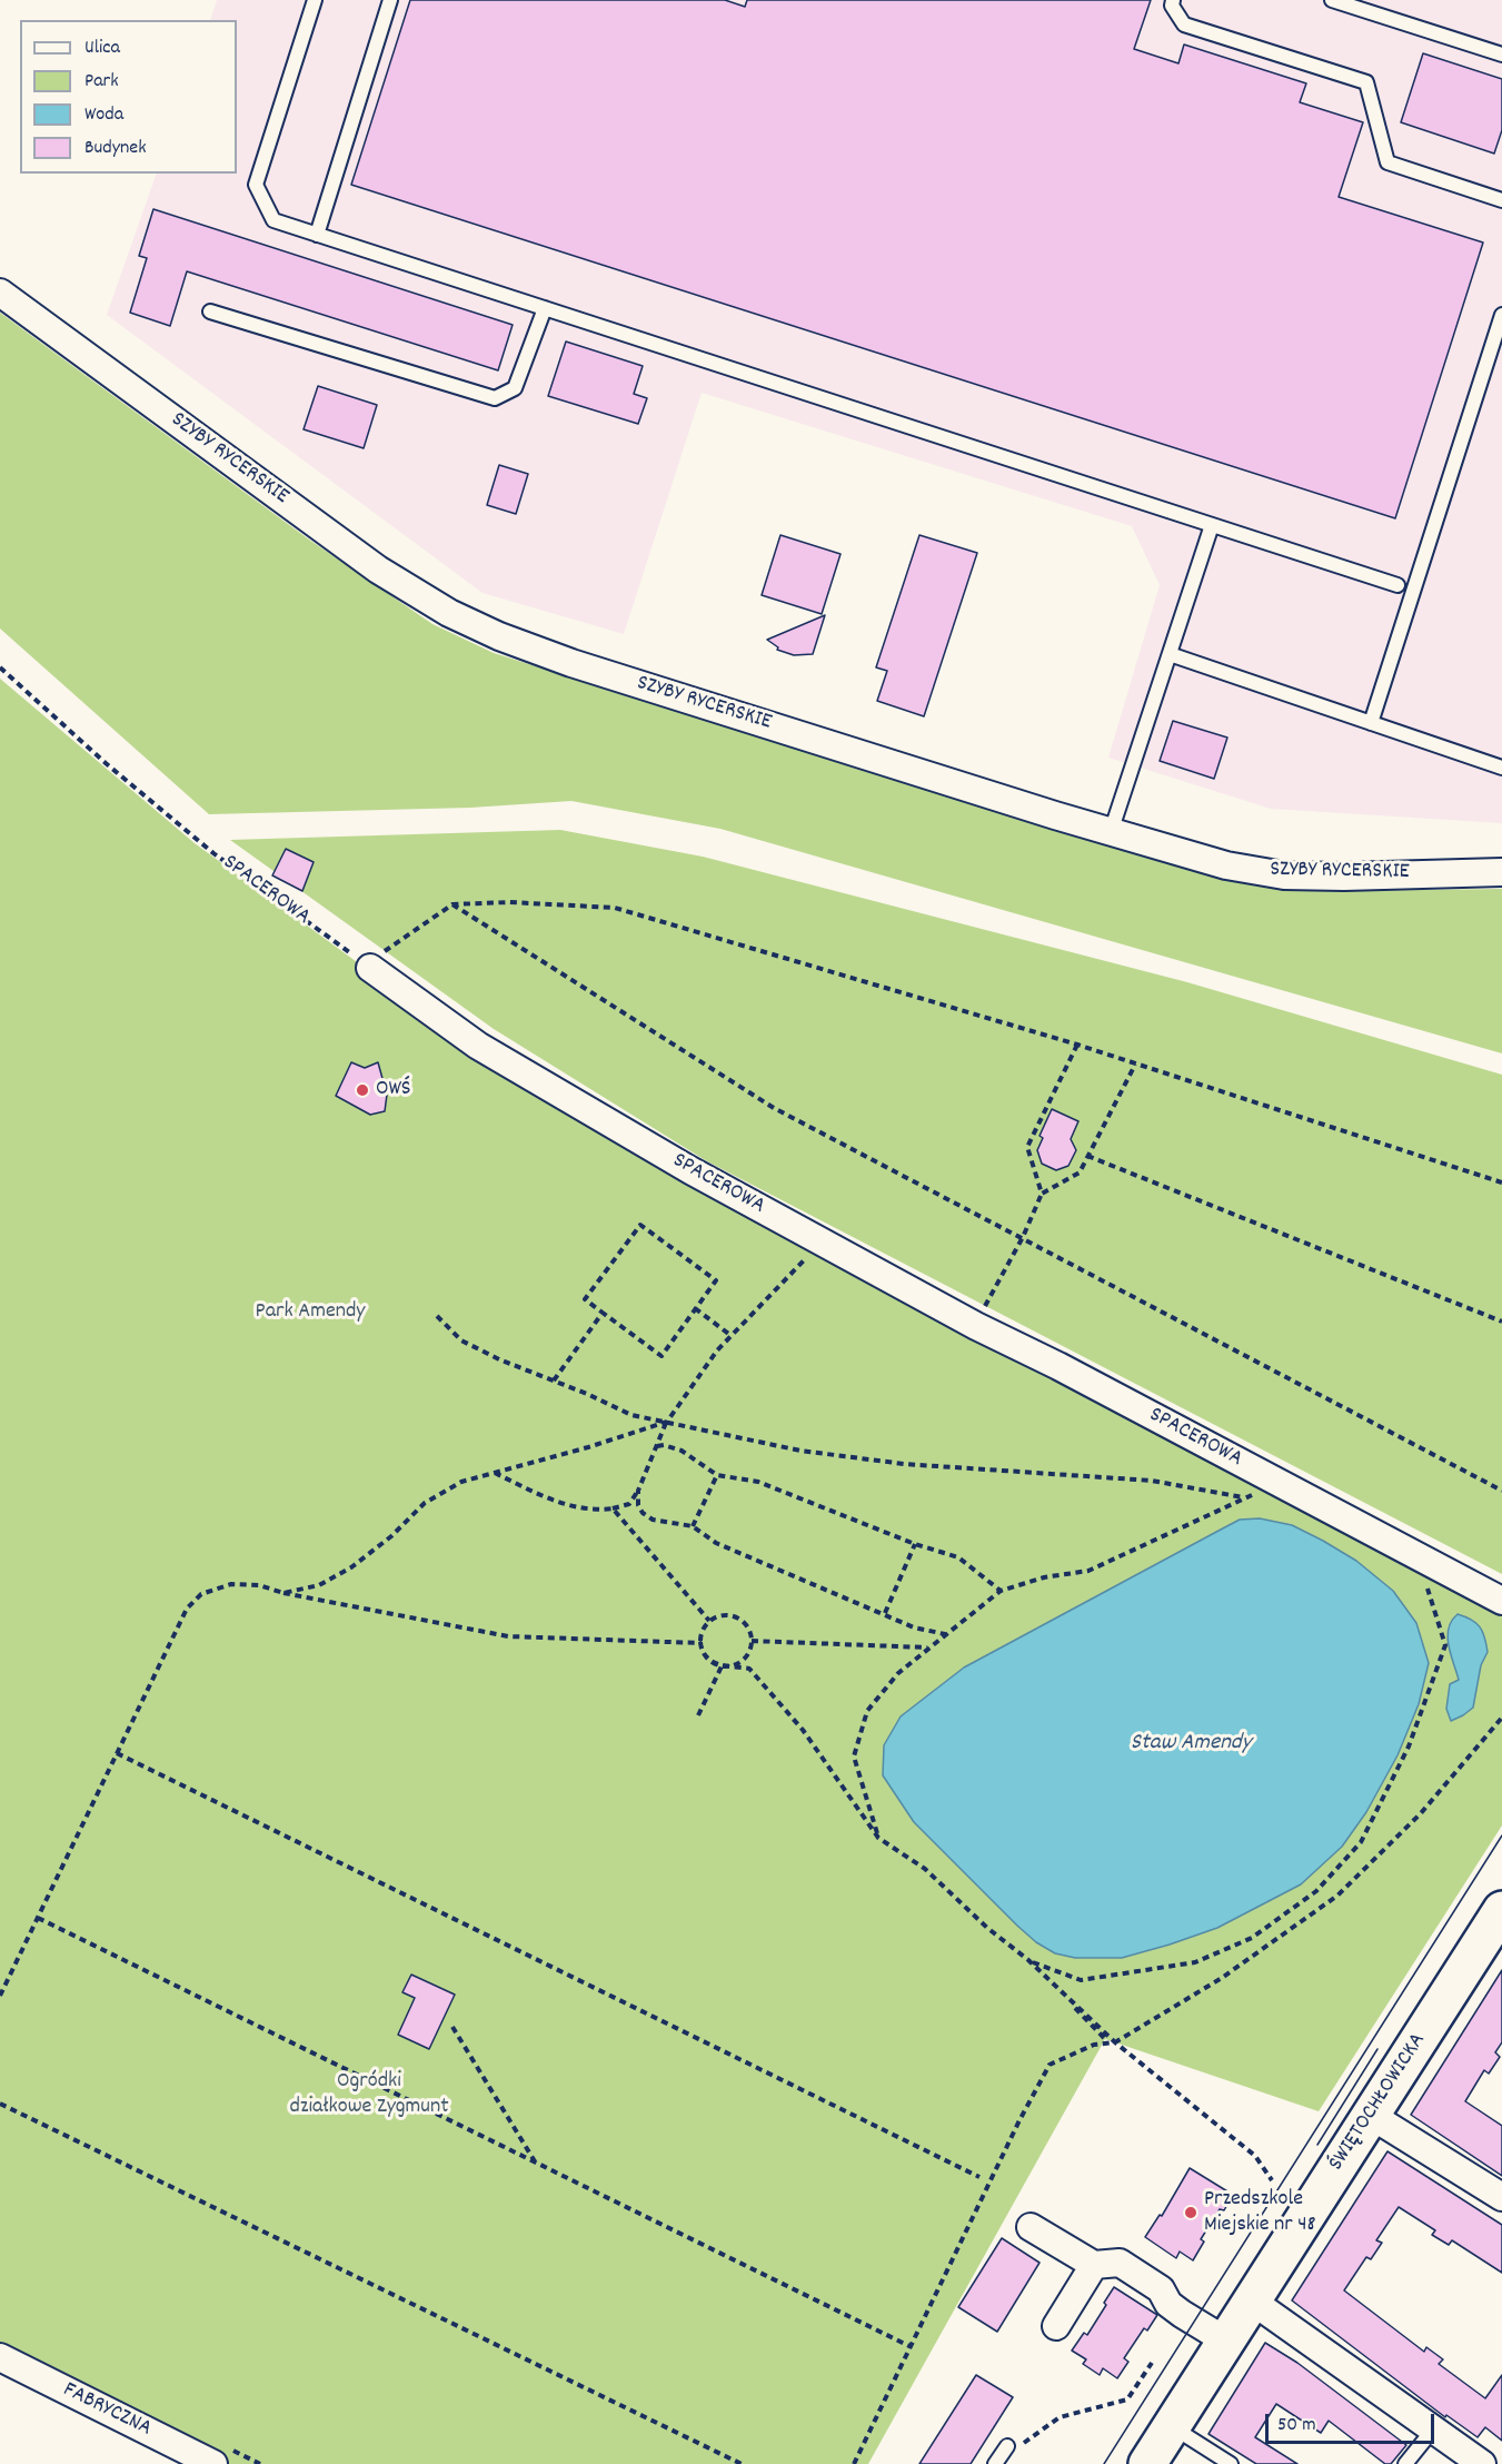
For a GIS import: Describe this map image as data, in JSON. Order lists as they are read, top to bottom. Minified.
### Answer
{"streets":{"main road":["ŚWIĘTOCHŁOWICKA"],"street":["SZYBY RYCERSKIE","SPACEROWA","FABRYCZNA"]},"water":["Staw Amendy"],"parks":["Park Amendy","Ogródki działkowe Zygmunt"],"places":["OWŚ","Przedszkole Miejskie nr 48"],"legend":["Ulica","Park","Woda","Budynek"],"scale_bar":"50 m"}
